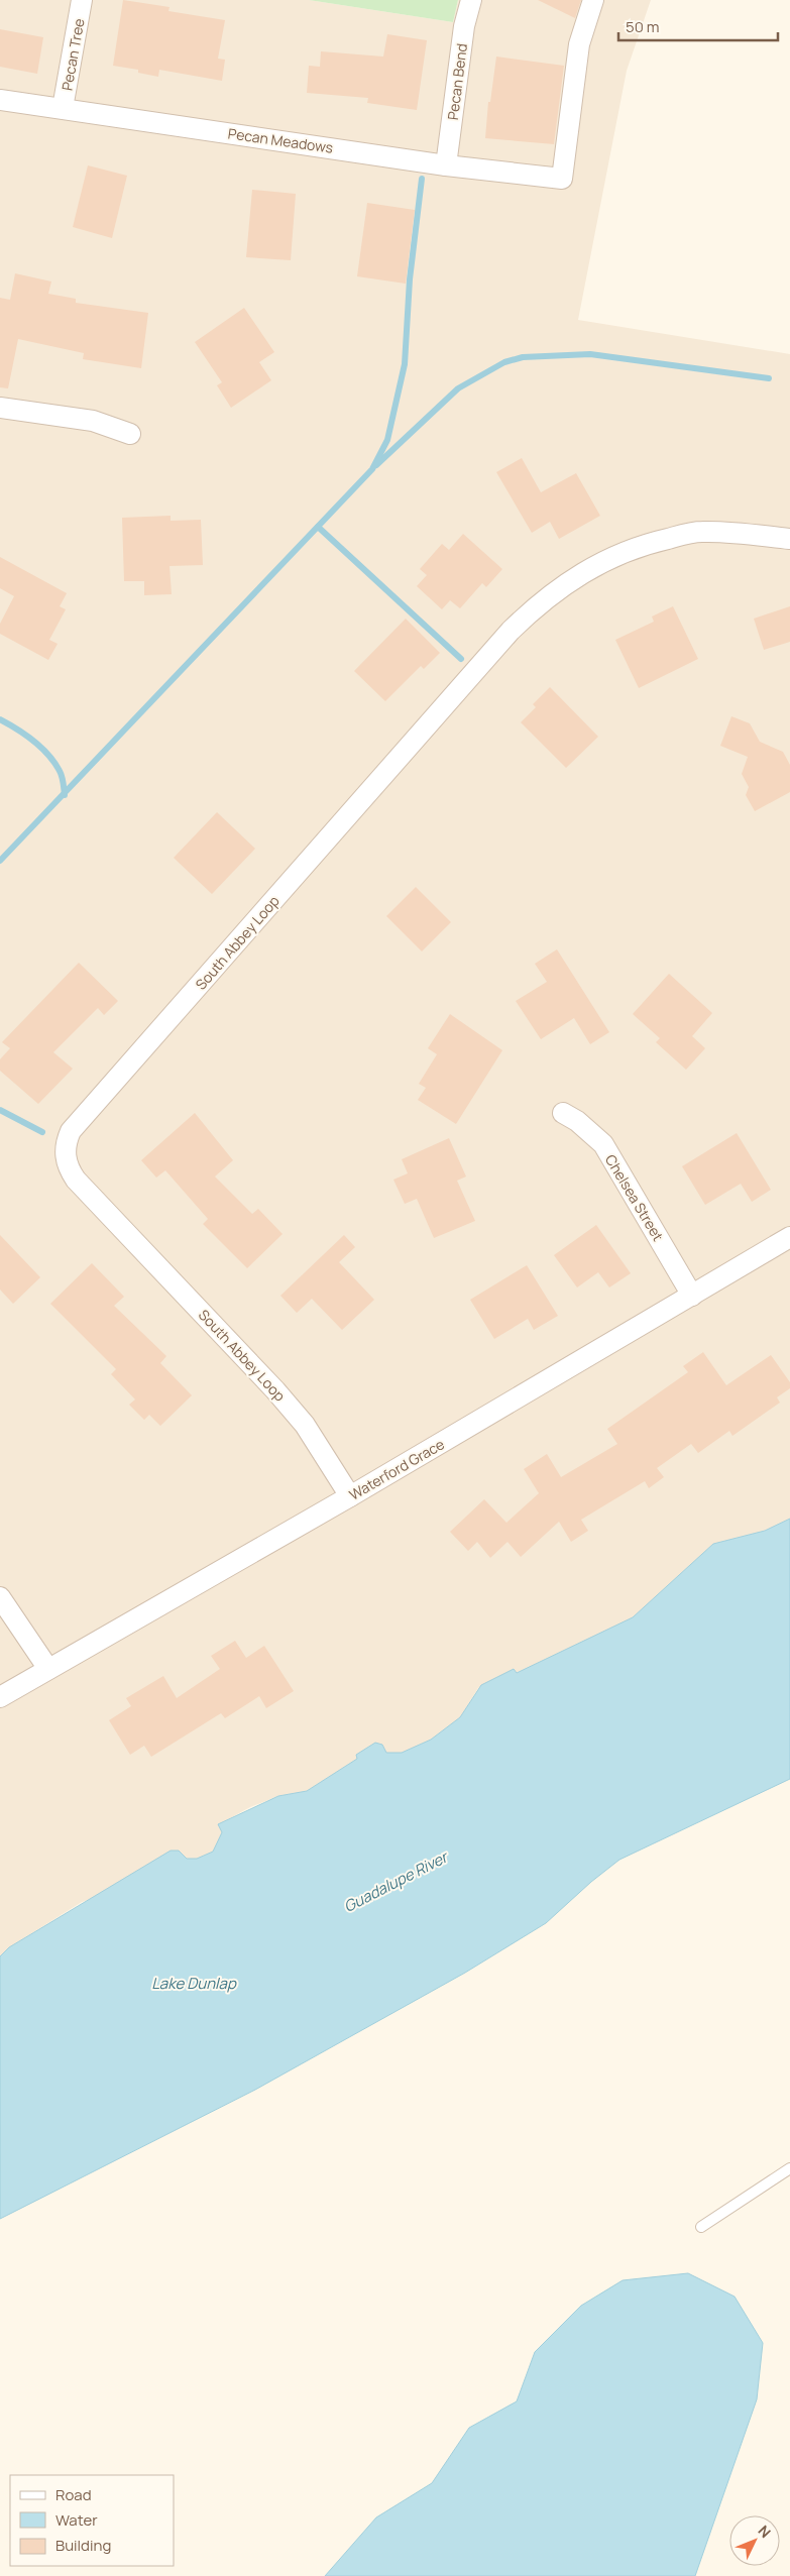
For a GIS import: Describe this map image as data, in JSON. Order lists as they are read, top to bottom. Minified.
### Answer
{"streets":{"street":["Pecan Tree","Pecan Bend","Pecan Meadows","South Abbey Loop","Chelsea Street","Waterford Grace"]},"crossings":[["Pecan Tree","Pecan Meadows"],["Pecan Bend","Pecan Meadows"],["South Abbey Loop","Waterford Grace"],["Chelsea Street","Waterford Grace"]],"water":["Guadalupe River","Lake Dunlap"],"legend":["Road","Water","Building"],"scale_bar":"50 m","north":"top right"}
